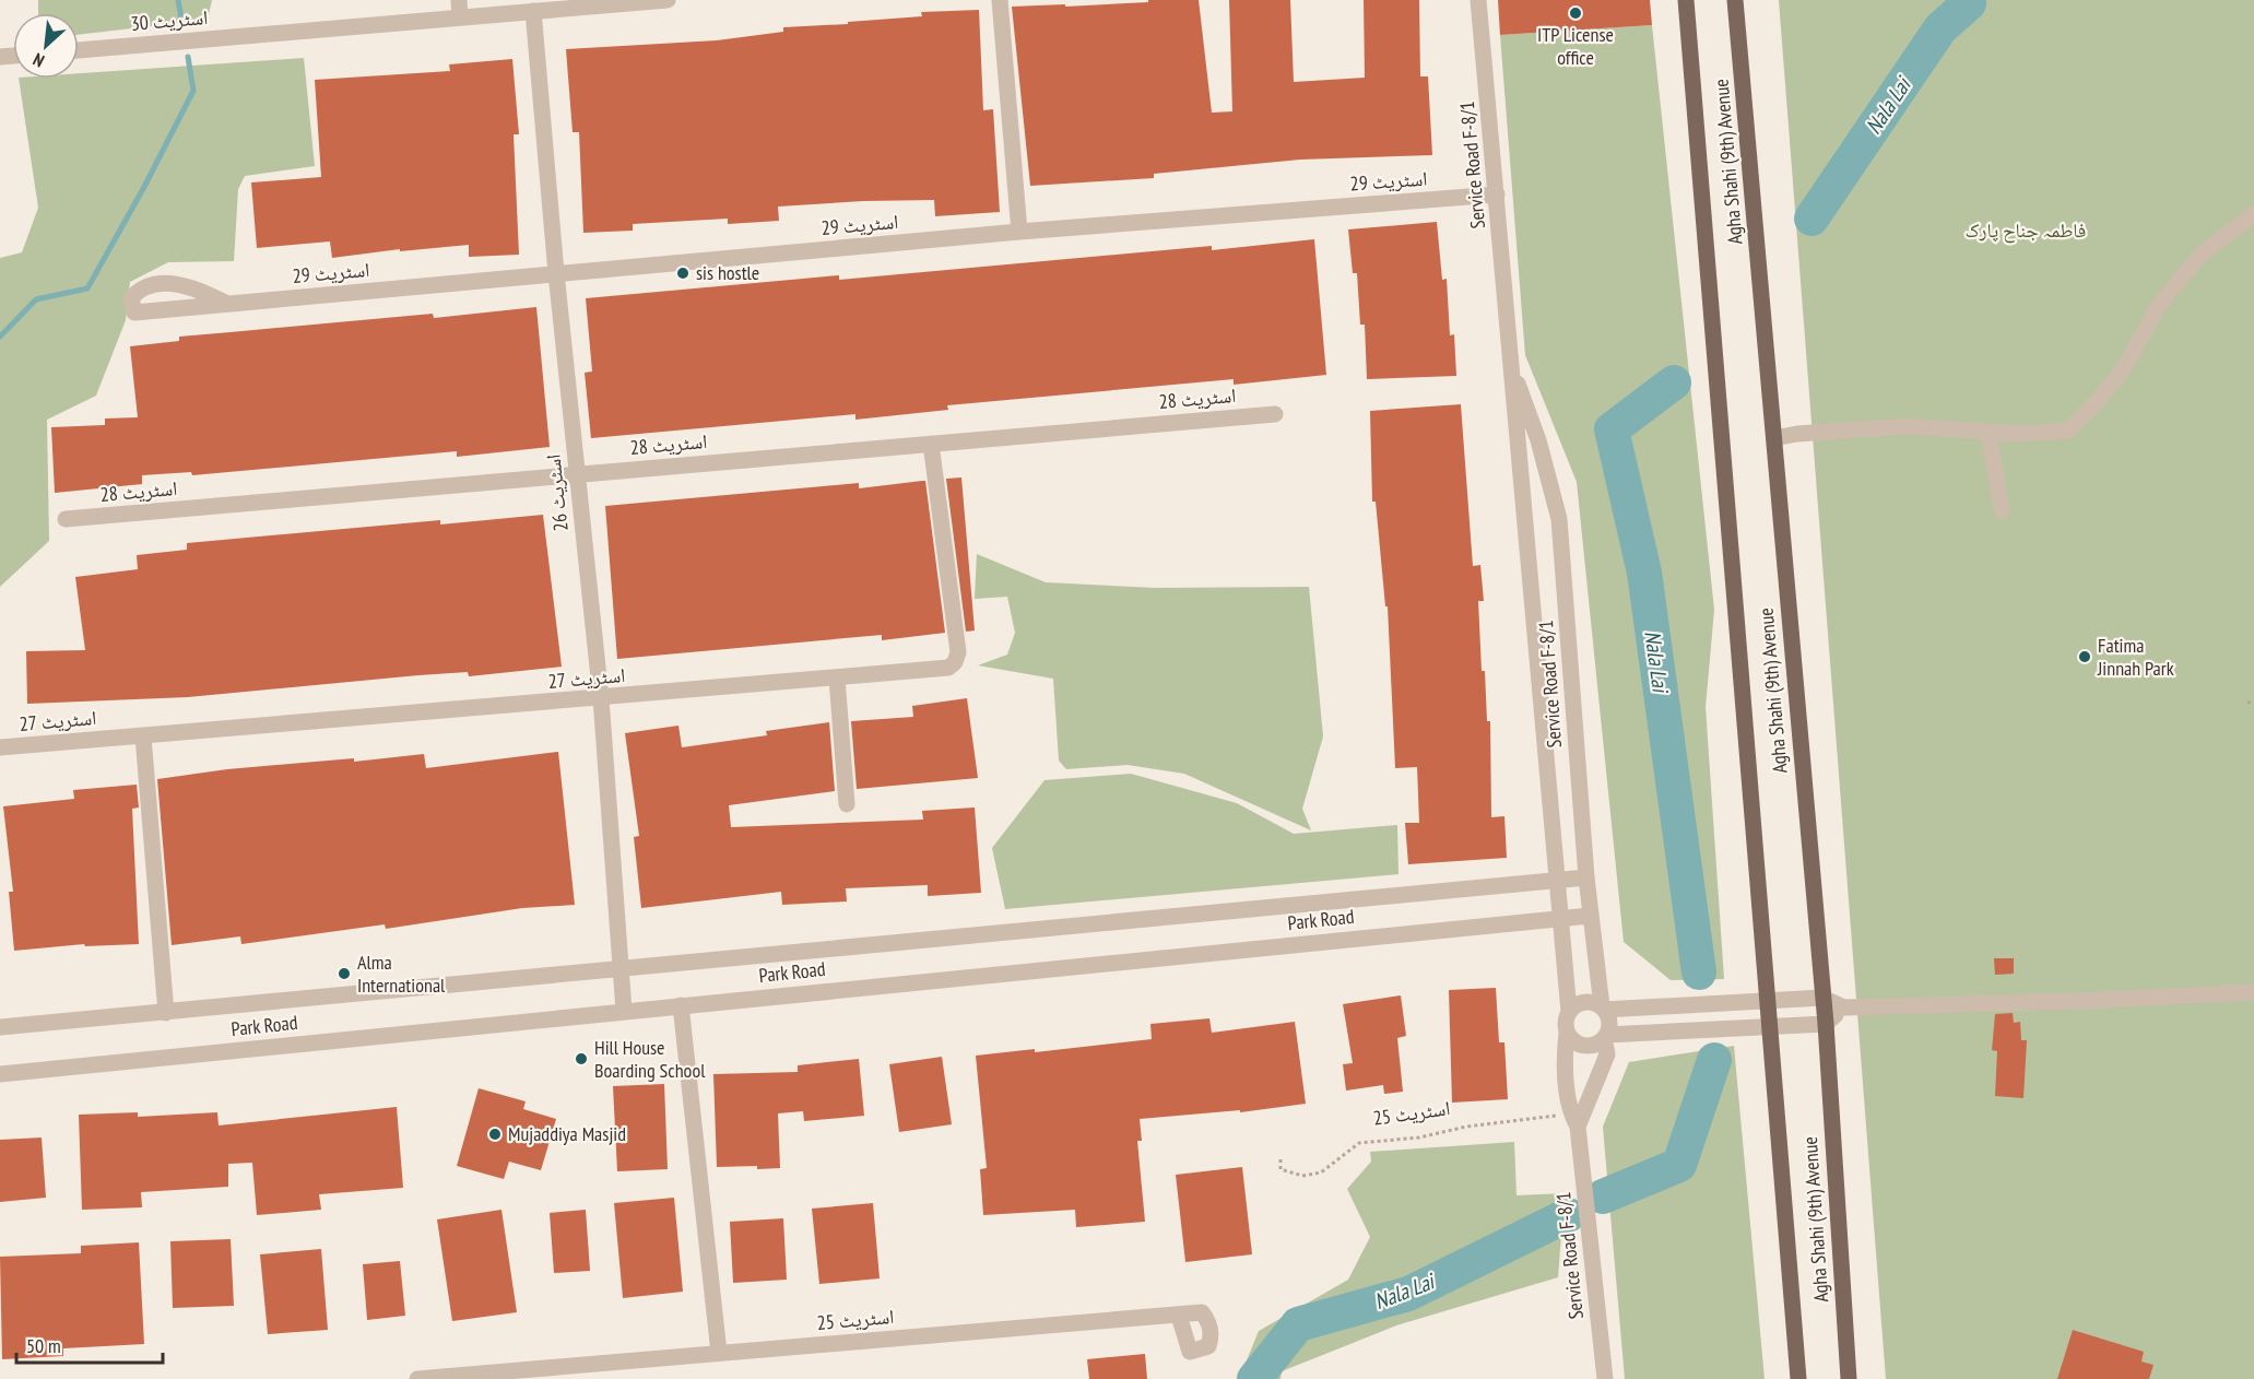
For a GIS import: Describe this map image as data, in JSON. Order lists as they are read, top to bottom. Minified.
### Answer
{"streets":{"main road":["Agha Shahi (9th) Avenue"],"street":["اسٹریٹ 30","Service Road F-8/1","اسٹریٹ 29","اسٹریٹ 28","اسٹریٹ 26","اسٹریٹ 27","Park Road","اسٹریٹ 25"]},"crossings":[["اسٹریٹ 30","اسٹریٹ 26"],["Service Road F-8/1","اسٹریٹ 29"],["Service Road F-8/1","Park Road"],["Service Road F-8/1","اسٹریٹ 25"],["اسٹریٹ 29","اسٹریٹ 26"],["اسٹریٹ 28","اسٹریٹ 26"],["اسٹریٹ 28","اسٹریٹ 27"],["اسٹریٹ 26","اسٹریٹ 27"],["اسٹریٹ 26","Park Road"]],"water":["Nala Lai"],"parks":["فاطمہ جناح پارک"],"places":["ITP License office","sis hostle","Fatima Jinnah Park","Alma International","Hill House Boarding School","Mujaddiya Masjid"],"scale_bar":"50 m","north":"bottom left"}
